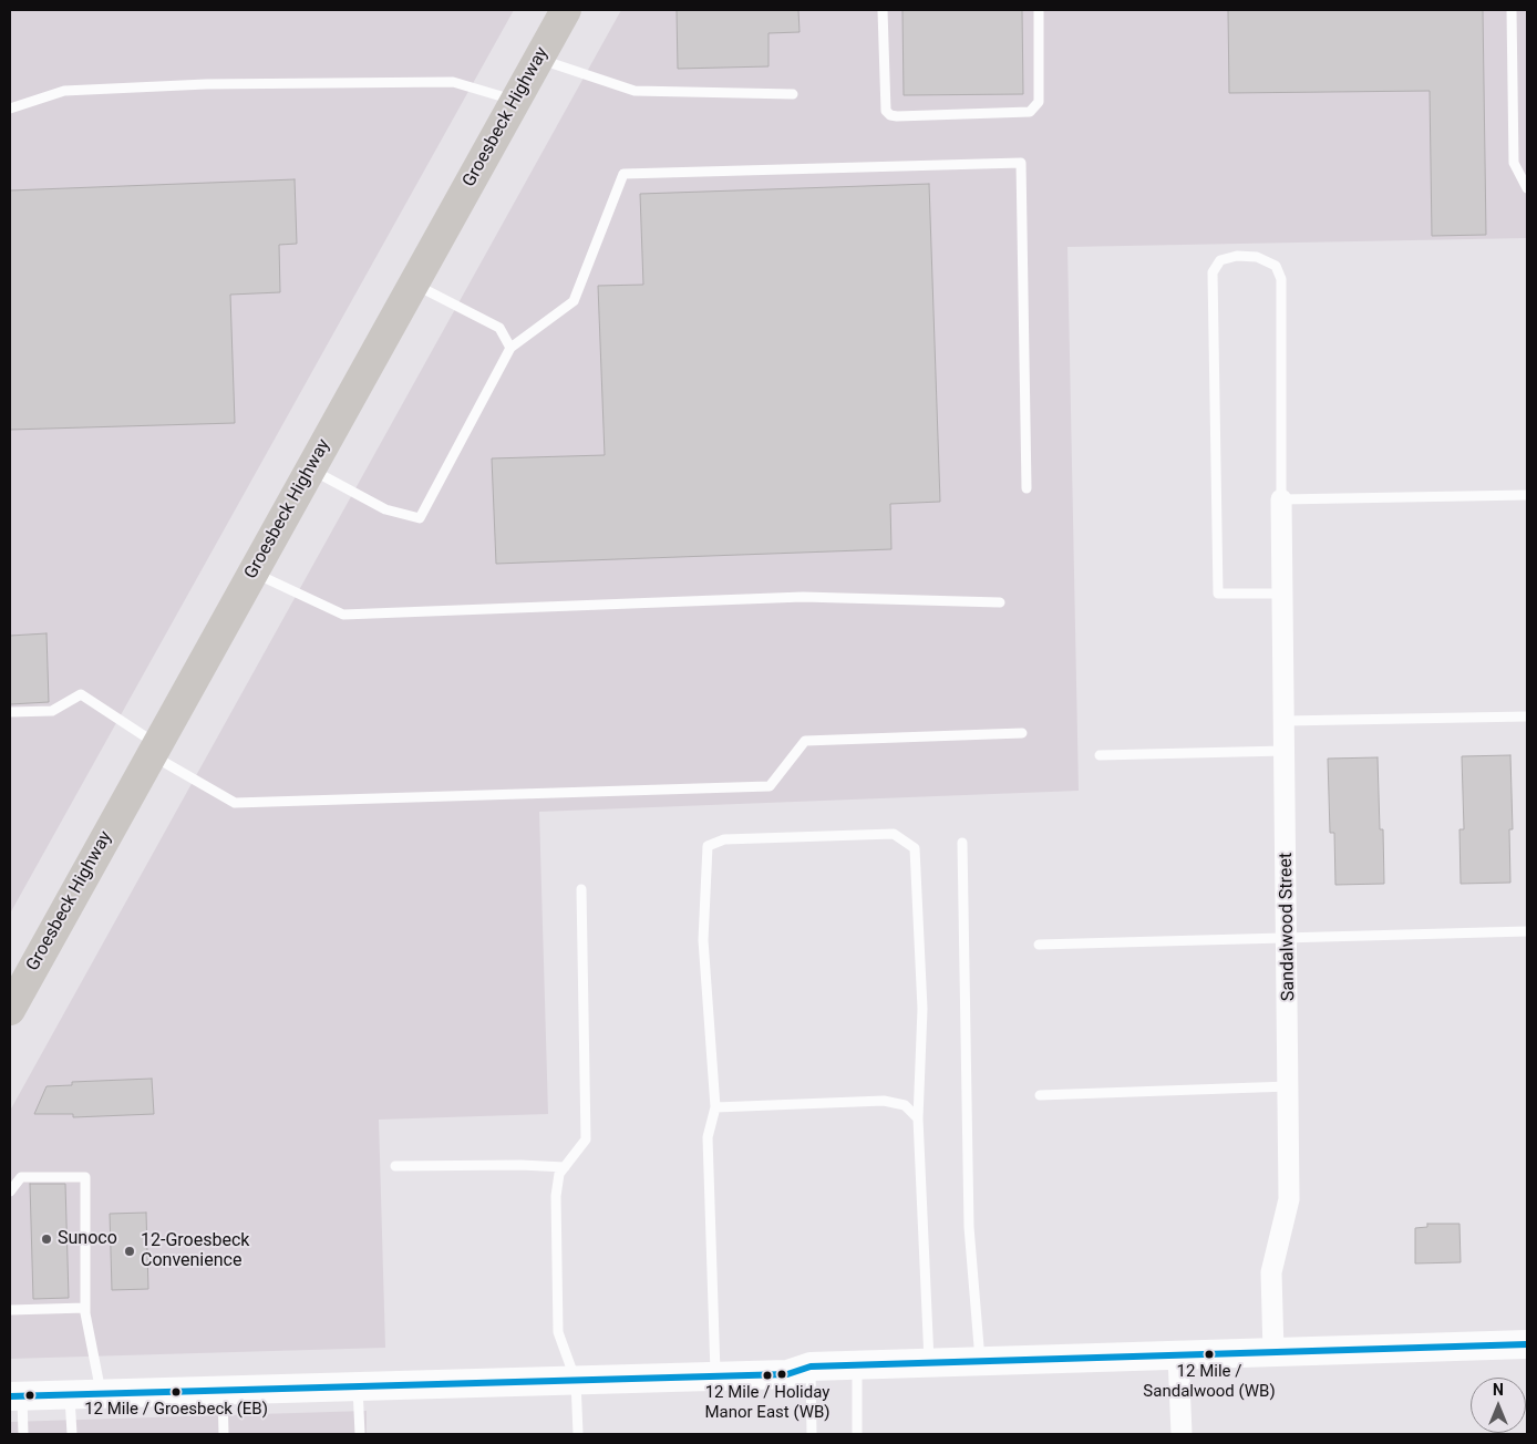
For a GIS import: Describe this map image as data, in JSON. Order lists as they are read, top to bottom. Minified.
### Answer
{"streets":{"main road":["Groesbeck Highway"],"street":["Sandalwood Street"]},"places":["Sunoco","12-Groesbeck Convenience","12 Mile / Sandalwood (WB)","12 Mile / Holiday Manor East (WB)","12 Mile / Groesbeck (EB)"],"north":"top"}
